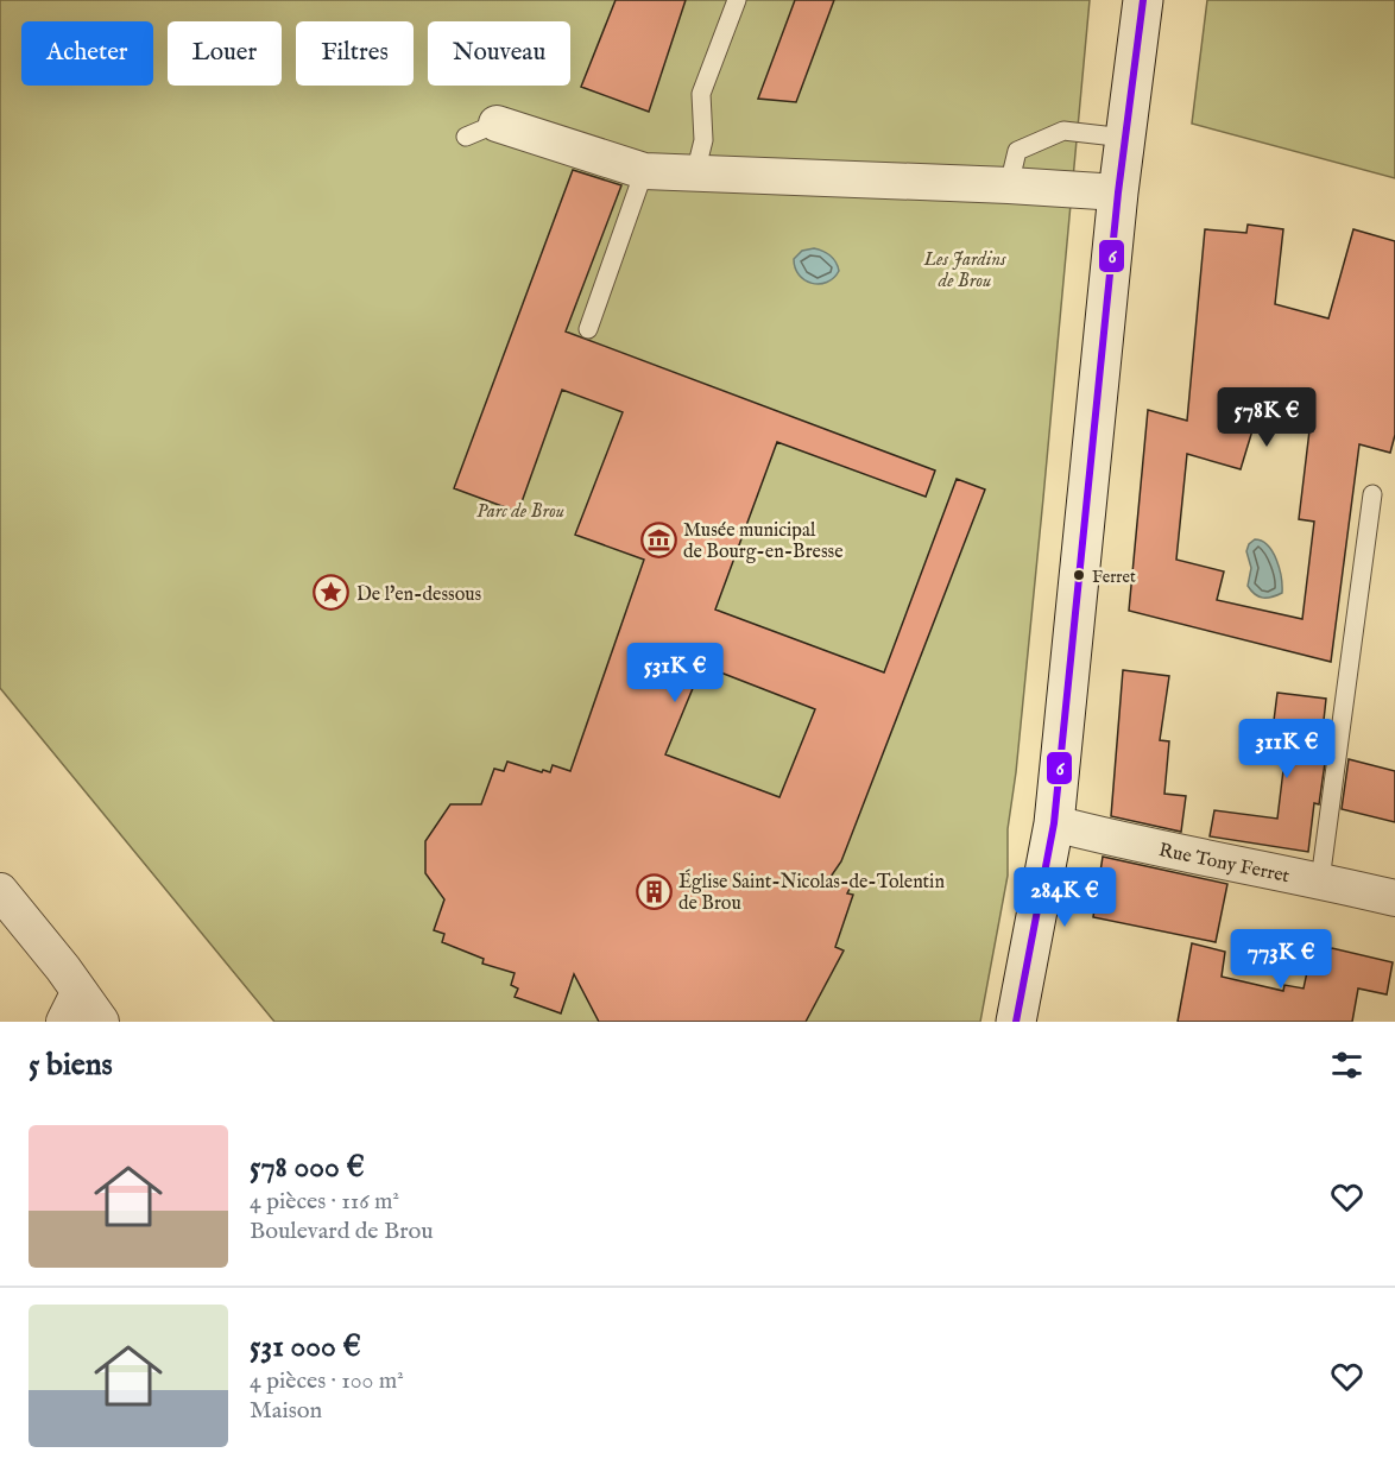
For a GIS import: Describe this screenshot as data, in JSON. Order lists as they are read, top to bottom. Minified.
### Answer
{"streets":{"street":["Rue Tony Ferret"]},"parks":["Les Jardins de Brou","Parc de Brou"],"places":{"museum":["Musée municipal de Bourg-en-Bresse"],"other":["Ferret"],"place":["De l'en-dessous"],"building":["Église Saint-Nicolas-de-Tolentin de Brou"]},"lines":["transit line 6"],"page":{"chip":["Acheter","Louer","Filtres","Nouveau"],"price":["578K €","531K €","311K €","284K €","773K €"],"heading":"5 biens","list":[{"name":"578 000 €","note":"4 pièces · 116 m² · Boulevard de Brou"},{"name":"531 000 €","note":"4 pièces · 100 m² · Maison"}]}}
